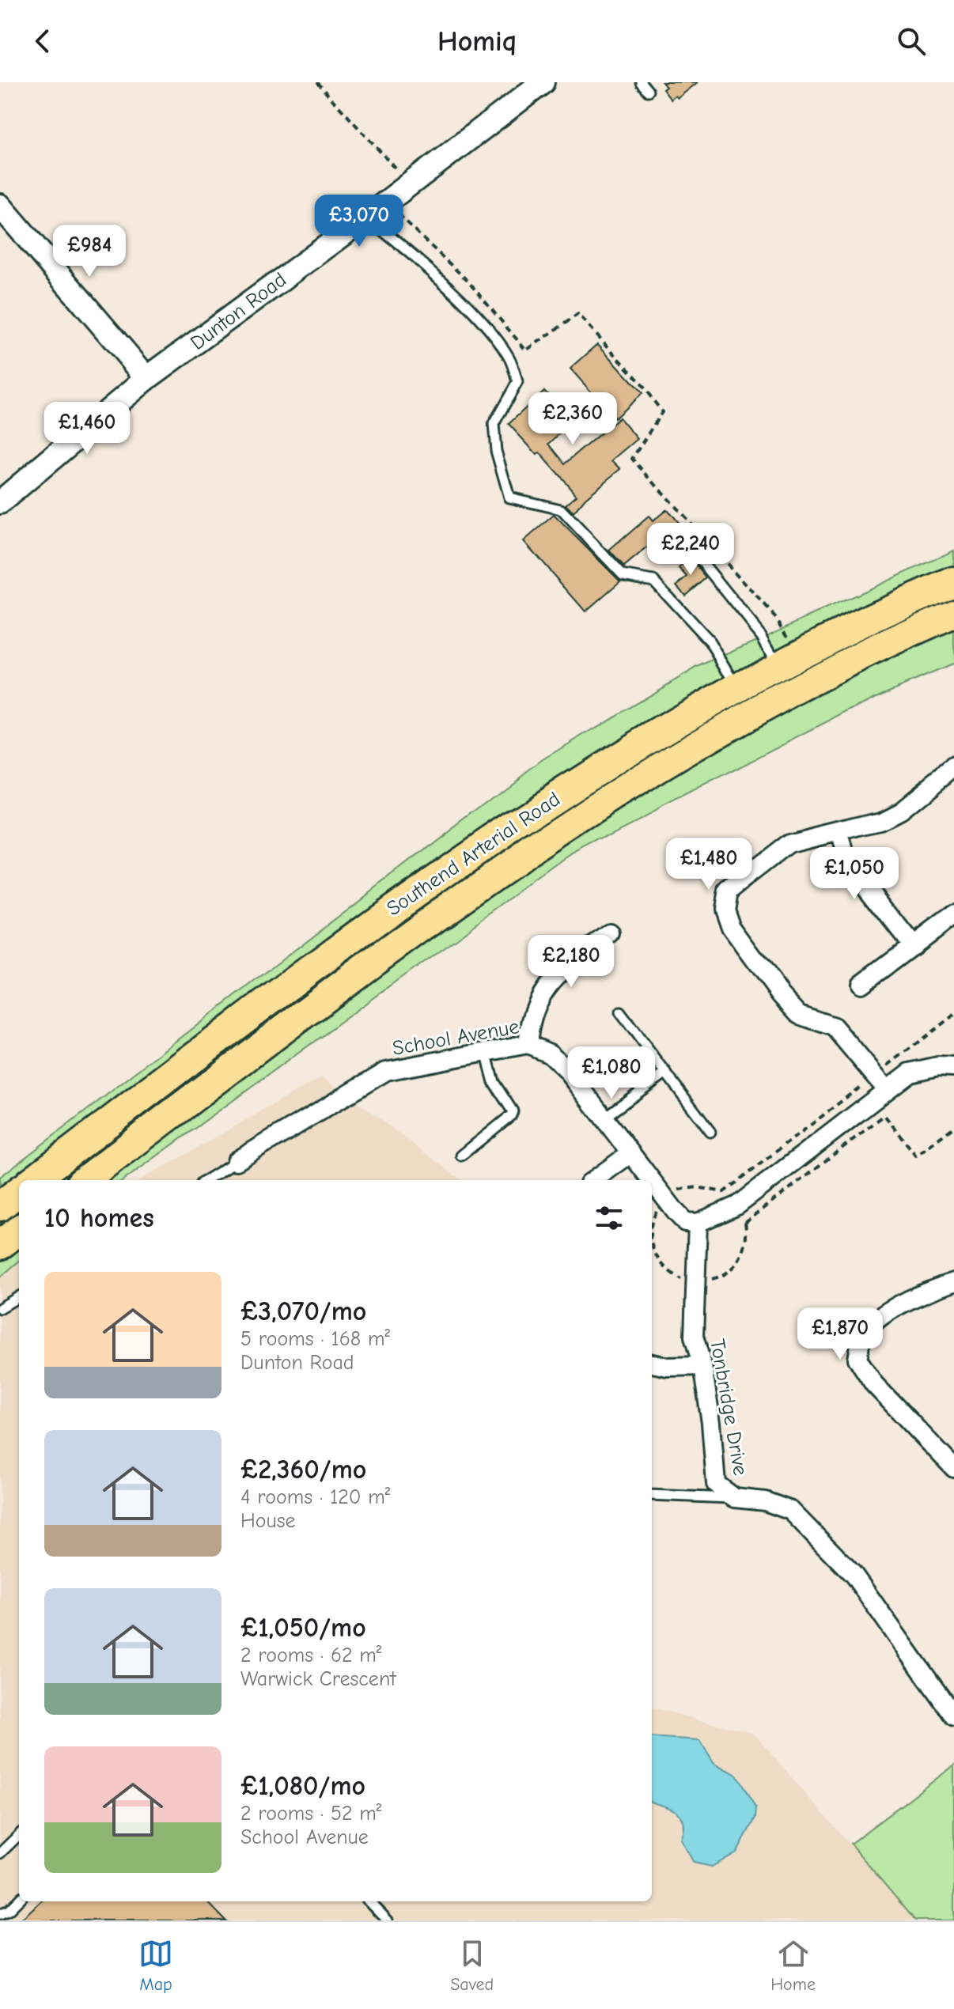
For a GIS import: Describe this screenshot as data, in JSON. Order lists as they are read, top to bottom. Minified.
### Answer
{"streets":{"highway":["Southend Arterial Road"],"street":["Dunton Road","School Avenue","Tonbridge Drive"]},"crossings":[["School Avenue","Tonbridge Drive"]],"page":{"header":"Homiq","price":["£3,070","£984","£2,360","£1,460","£2,240","£1,480","£1,050","£2,180","£1,080","£1,870"],"heading":"10 homes","list":[{"name":"£3,070/mo","note":"5 rooms · 168 m² · Dunton Road"},{"name":"£2,360/mo","note":"4 rooms · 120 m² · House"},{"name":"£1,050/mo","note":"2 rooms · 62 m² · Warwick Crescent"},{"name":"£1,080/mo","note":"2 rooms · 52 m² · School Avenue"}],"tabs":["Map","Saved","Home"]}}
